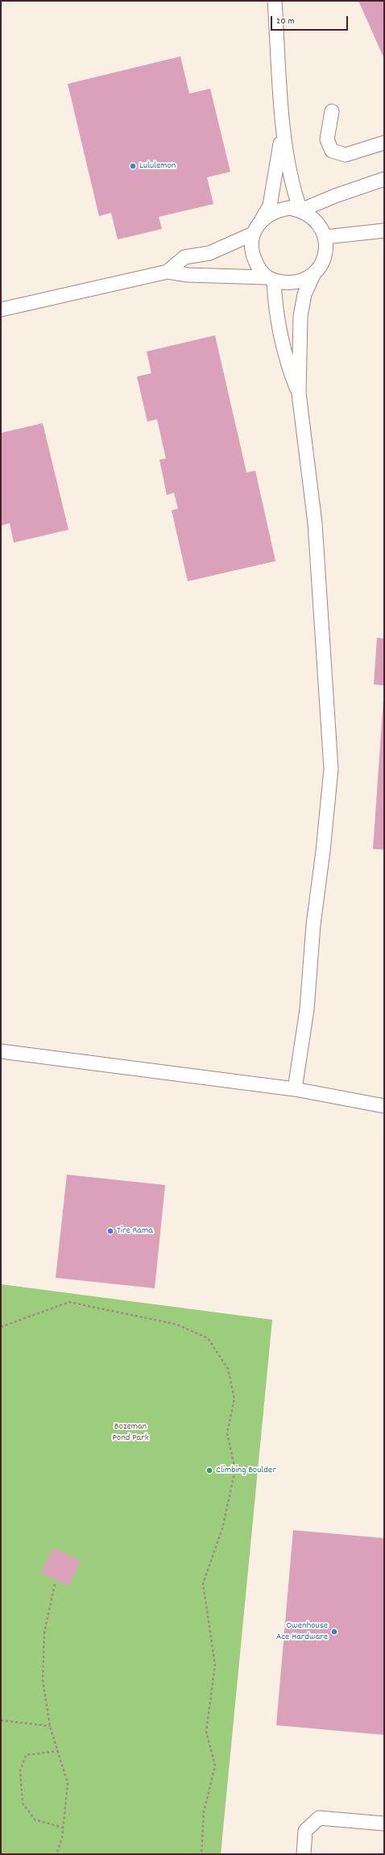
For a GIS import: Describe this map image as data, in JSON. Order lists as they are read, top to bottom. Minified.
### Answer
{"parks":["Bozeman Pond Park"],"places":["Lululemon","Tire Rama","Climbing Boulder","Owenhouse Ace Hardware"],"scale_bar":"20 m"}
